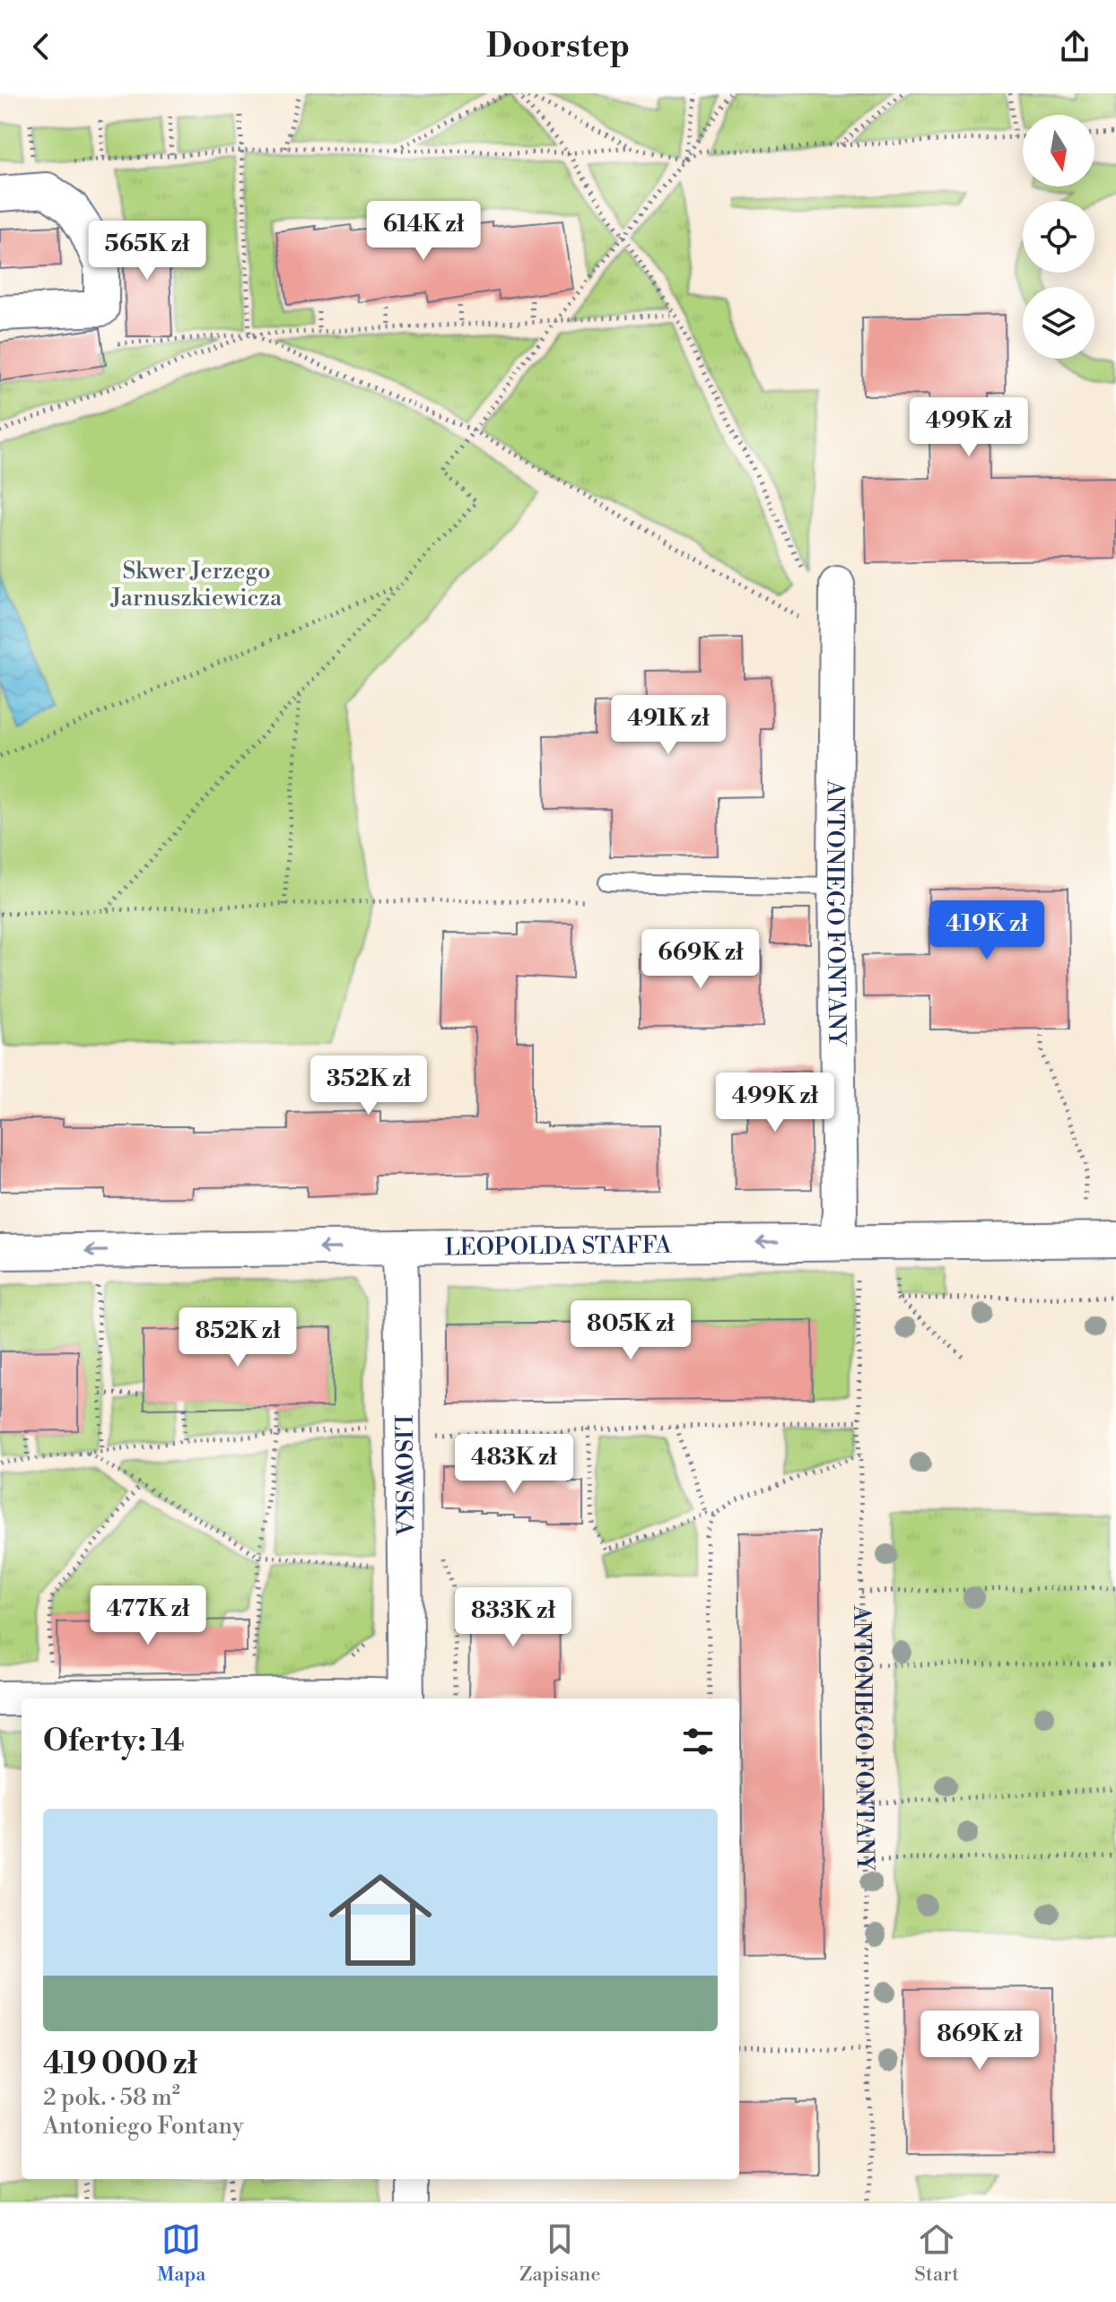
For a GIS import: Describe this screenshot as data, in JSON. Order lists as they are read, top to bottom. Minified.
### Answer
{"streets":{"street":["ANTONIEGO FONTANY","LEOPOLDA STAFFA","LISOWSKA"]},"crossings":[["ANTONIEGO FONTANY","LEOPOLDA STAFFA"],["LEOPOLDA STAFFA","LISOWSKA"]],"one_way":["LEOPOLDA STAFFA"],"parks":["Skwer Jerzego Jarnuszkiewicza"],"north":"bottom","page":{"header":"Doorstep","price":["614K zł","565K zł","499K zł","491K zł","419K zł","669K zł","352K zł","499K zł","805K zł","852K zł","483K zł","477K zł","833K zł","869K zł"],"heading":"Oferty: 14","list":[{"name":"419 000 zł","note":"2 pok. · 58 m² · Antoniego Fontany"}],"tabs":["Mapa","Zapisane","Start"]}}
